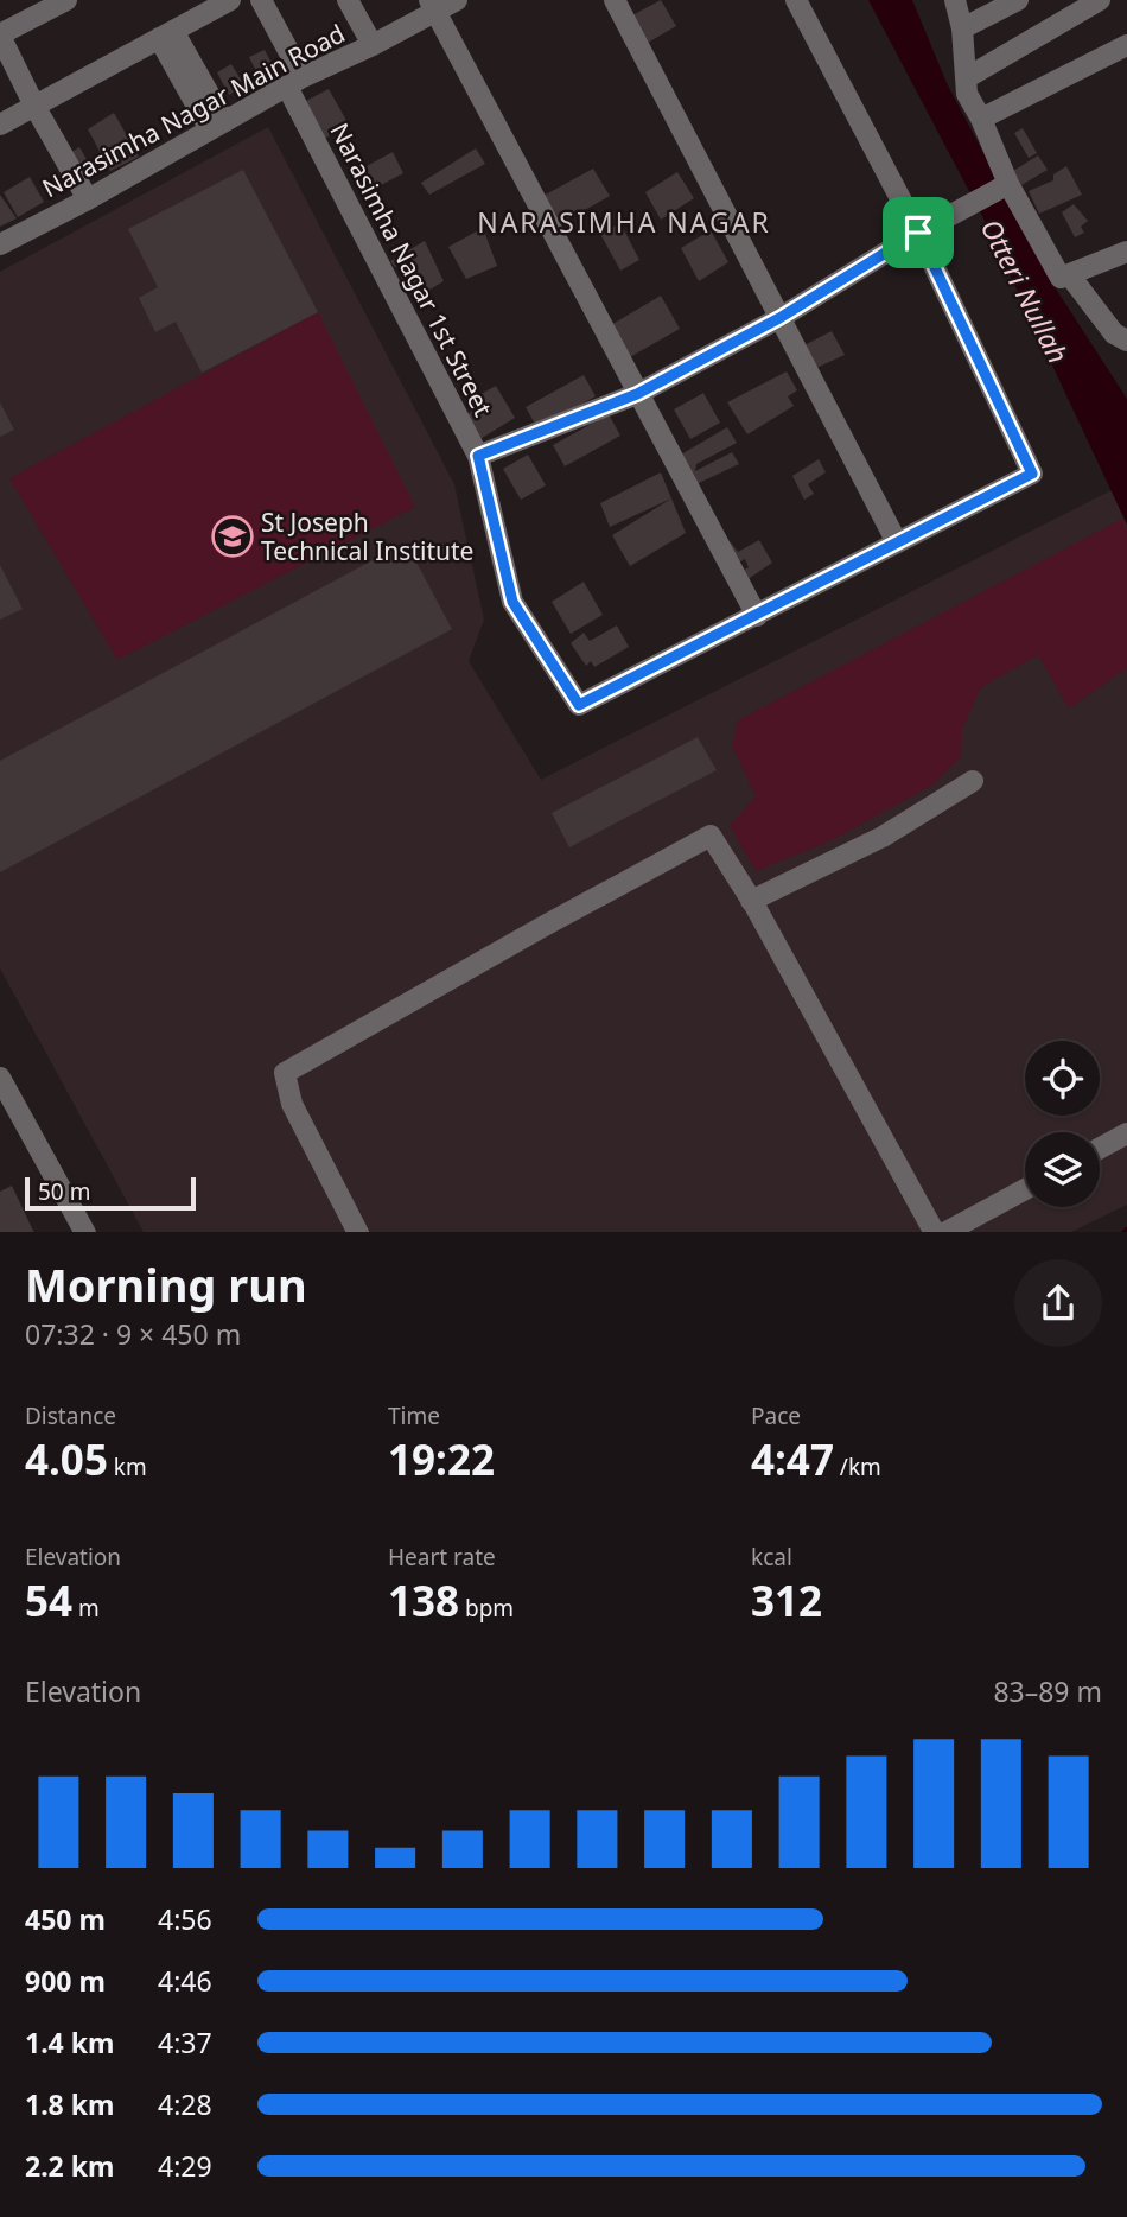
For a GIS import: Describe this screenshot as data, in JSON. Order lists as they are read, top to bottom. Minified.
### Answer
{"streets":{"street":["Narasimha Nagar Main Road","Narasimha Nagar 1st Street"]},"crossings":[["Narasimha Nagar Main Road","Narasimha Nagar 1st Street"]],"districts":["NARASIMHA NAGAR"],"water":["Otteri Nullah"],"places":{"school or university":["St Joseph Technical Institute"]},"scale_bar":"50 m","page":{"scale":"50 m","heading":["Morning run","07:32 · 9 × 450 m"],"stats":[["Distance","4.05 km"],["Time","19:22"],["Pace","4:47 /km"],["Elevation","54 m"],["Heart rate","138 bpm"],["kcal","312"]],"chart":["Elevation","83–89 m"],"list":[{"name":"450 m","note":"4:56"},{"name":"900 m","note":"4:46"},{"name":"1.4 km","note":"4:37"},{"name":"1.8 km","note":"4:28"},{"name":"2.2 km","note":"4:29"}]}}
